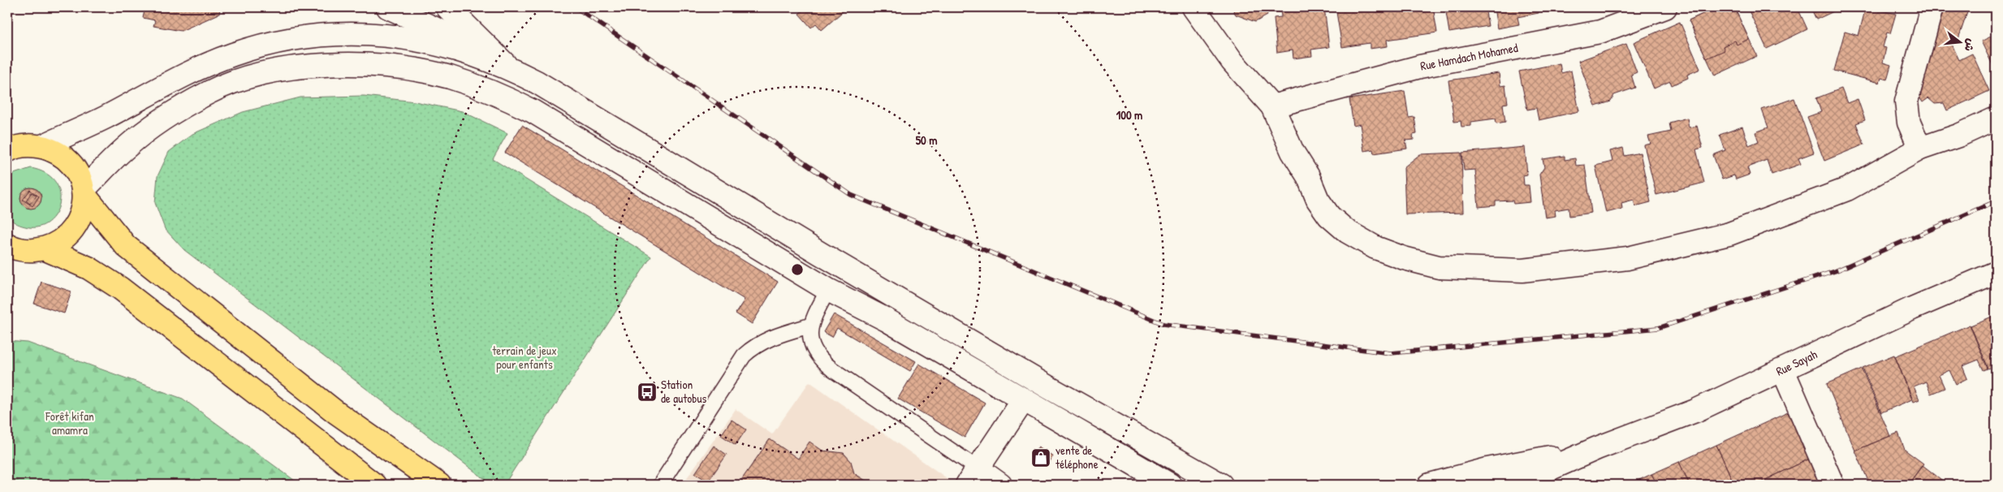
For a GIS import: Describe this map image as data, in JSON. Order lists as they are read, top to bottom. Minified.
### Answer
{"streets":{"street":["Rue Hamdach Mohamed","Rue Sayah"]},"parks":["terrain de jeux pour enfants","Forêt kifan amamra"],"places":{"bus stop":["Station de autobus"],"shop":["vente de téléphone"]},"north":"right","rings":["100 m","50 m"]}
